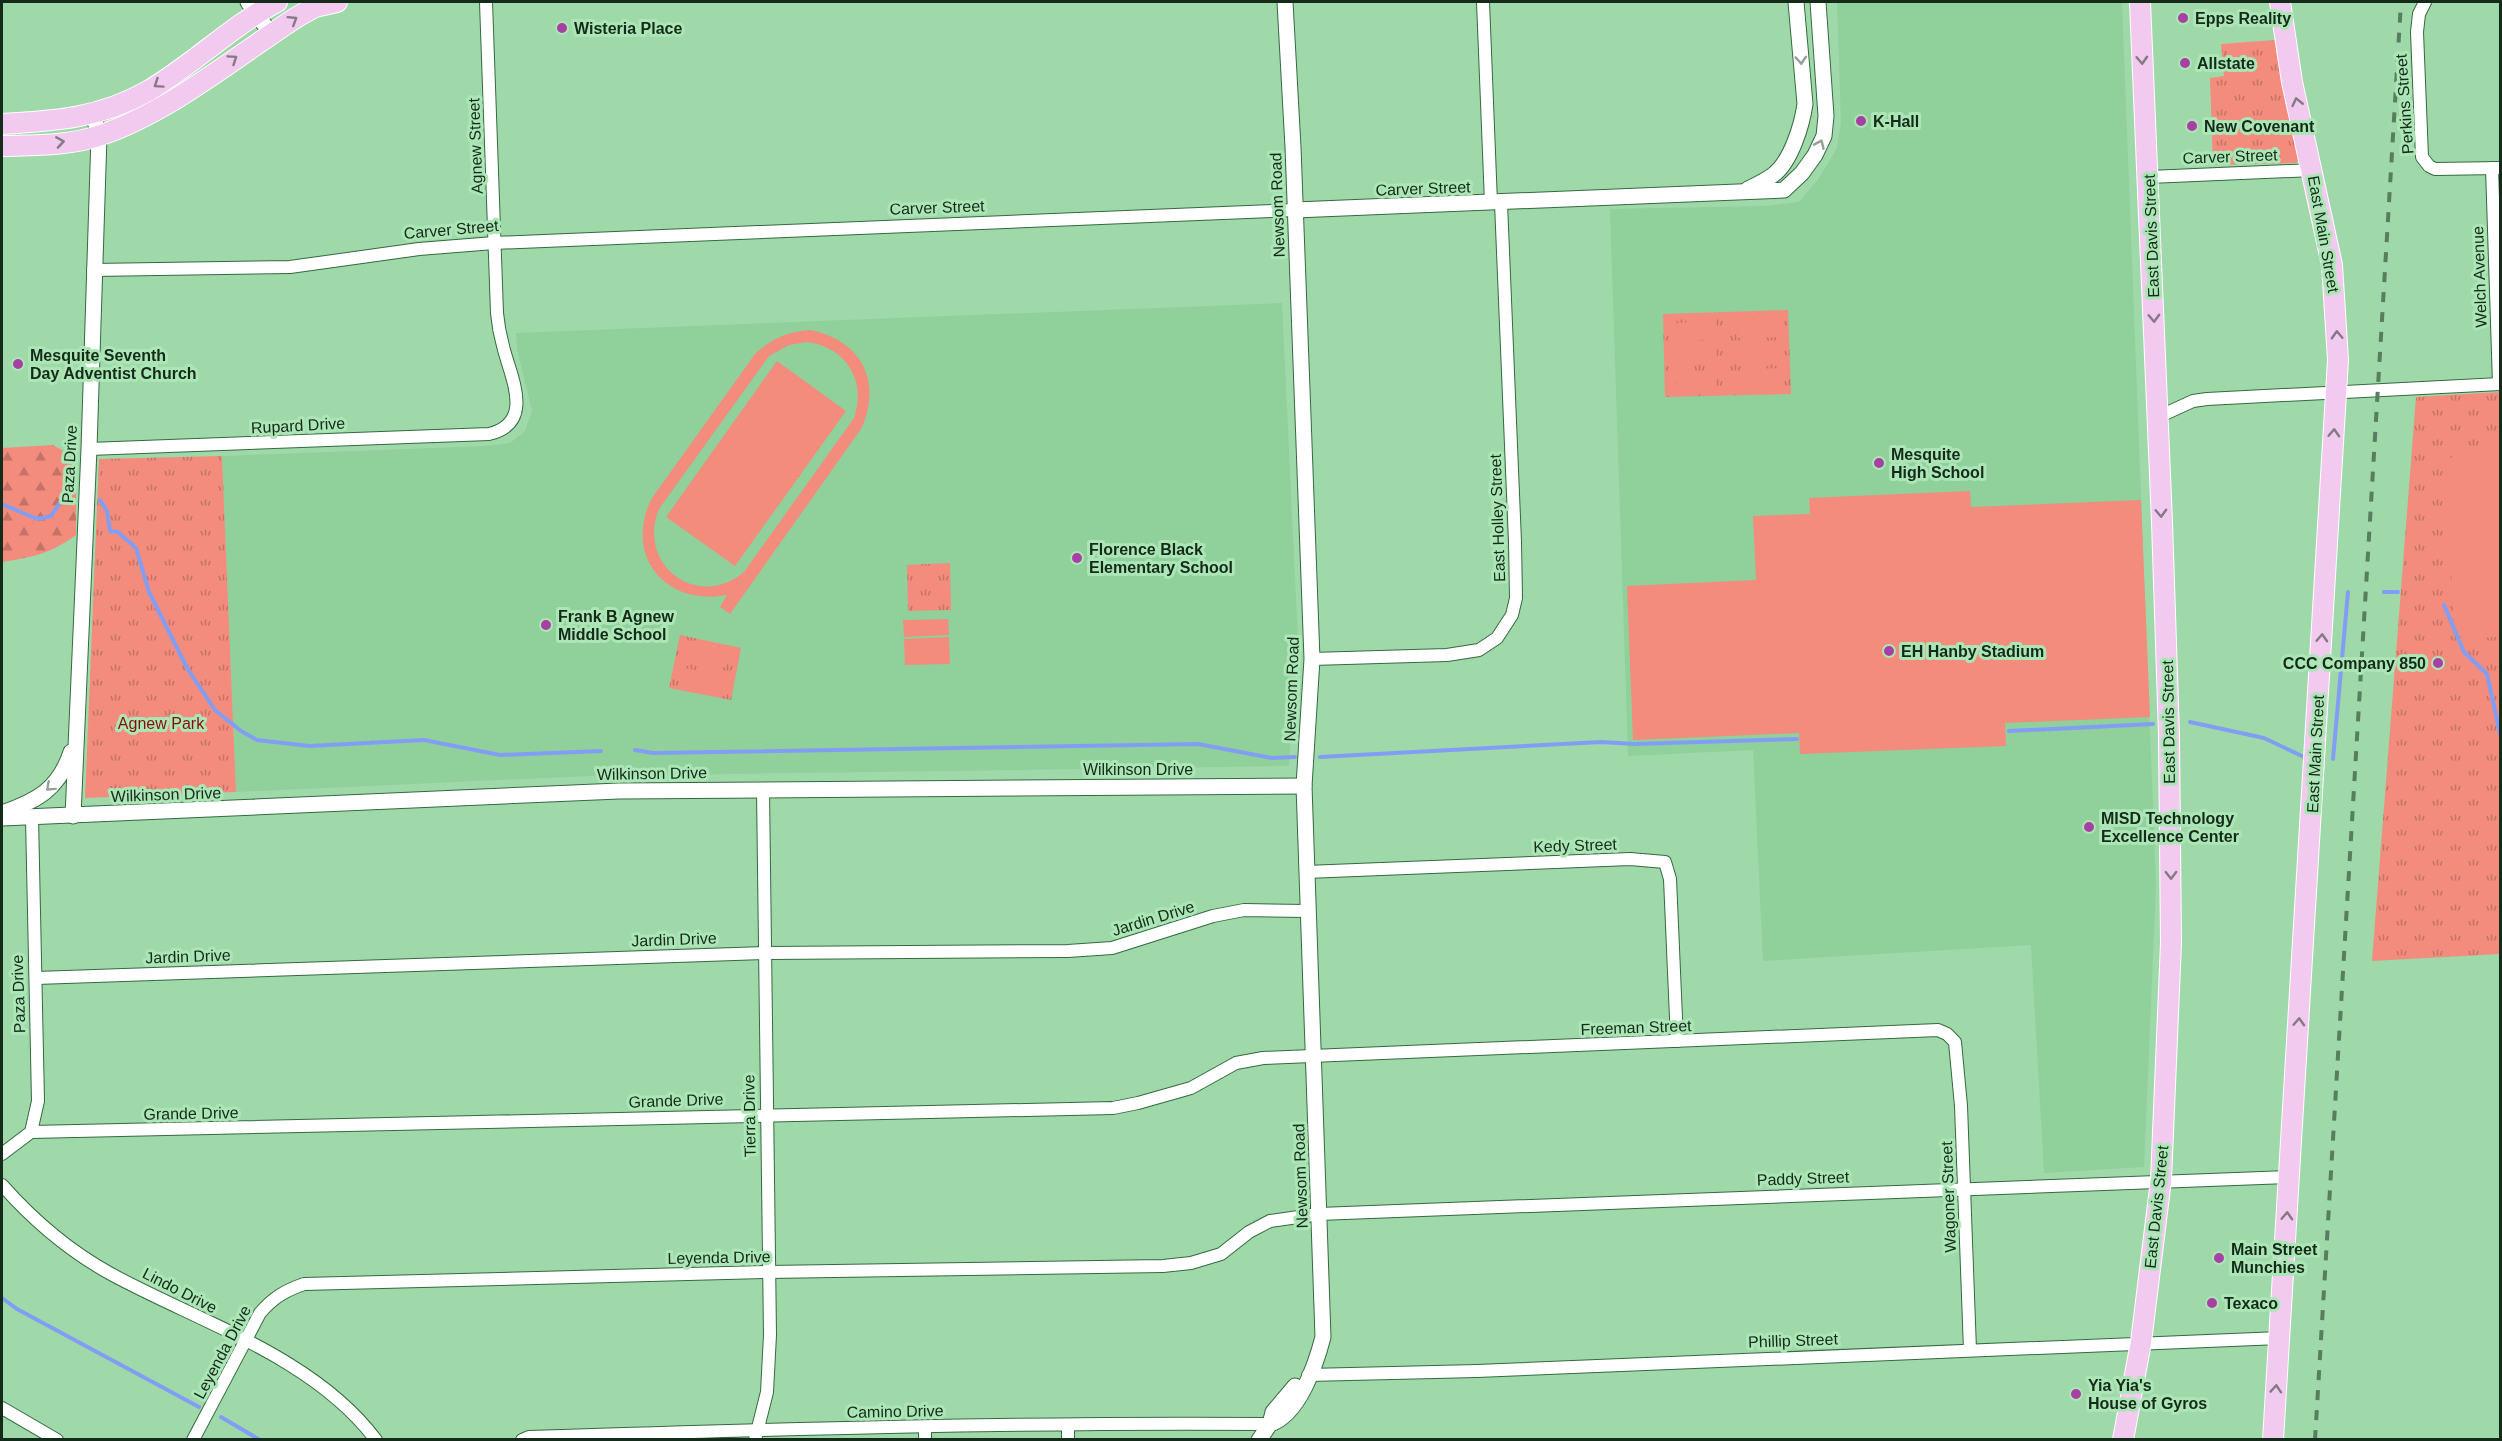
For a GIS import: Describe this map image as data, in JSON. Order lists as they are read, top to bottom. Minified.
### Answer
{"streets":{"main road":["East Main Street","East Davis Street"],"street":["Perkins Street","Agnew Street","Carver Street","Newsom Road","Welch Avenue","Rupard Drive","Paza Drive","East Holley Street","Wilkinson Drive","Kedy Street","Jardin Drive","Freeman Street","Grande Drive","Tierra Drive","Paddy Street","Wagoner Street","Leyenda Drive","Lindo Drive","Phillip Street","Camino Drive"]},"crossings":[["Perkins Street","Welch Avenue"],["Agnew Street","Carver Street"],["Agnew Street","Rupard Drive"],["Carver Street","Newsom Road"],["Carver Street","East Main Street"],["Carver Street","East Davis Street"],["Carver Street","Paza Drive"],["Carver Street","East Holley Street"],["Newsom Road","East Holley Street"],["Newsom Road","Wilkinson Drive"],["Newsom Road","Kedy Street"],["Newsom Road","Jardin Drive"],["Newsom Road","Freeman Street"],["Newsom Road","Grande Drive"],["Newsom Road","Paddy Street"],["Newsom Road","Leyenda Drive"],["Newsom Road","Phillip Street"],["Newsom Road","Camino Drive"],["East Main Street","Paddy Street"],["East Main Street","Phillip Street"],["East Davis Street","Paddy Street"],["East Davis Street","Phillip Street"],["Rupard Drive","Paza Drive"],["Paza Drive","Wilkinson Drive"],["Paza Drive","Jardin Drive"],["Paza Drive","Grande Drive"],["Wilkinson Drive","Tierra Drive"],["Kedy Street","Freeman Street"],["Jardin Drive","Tierra Drive"],["Freeman Street","Grande Drive"],["Freeman Street","Wagoner Street"],["Grande Drive","Tierra Drive"],["Tierra Drive","Leyenda Drive"],["Tierra Drive","Camino Drive"],["Paddy Street","Wagoner Street"],["Paddy Street","Leyenda Drive"],["Wagoner Street","Phillip Street"],["Leyenda Drive","Lindo Drive"]],"one_way":["East Main Street","East Davis Street"],"parks":["Agnew Park"],"places":["Epps Reality","Wisteria Place","Allstate","K-Hall","New Covenant","Mesquite Seventh Day Adventist Church","Mesquite High School","Florence Black Elementary School","Frank B Agnew Middle School","EH Hanby Stadium","CCC Company 850","MISD Technology Excellence Center","Main Street Munchies","Texaco","Yia Yia's House of Gyros"]}
